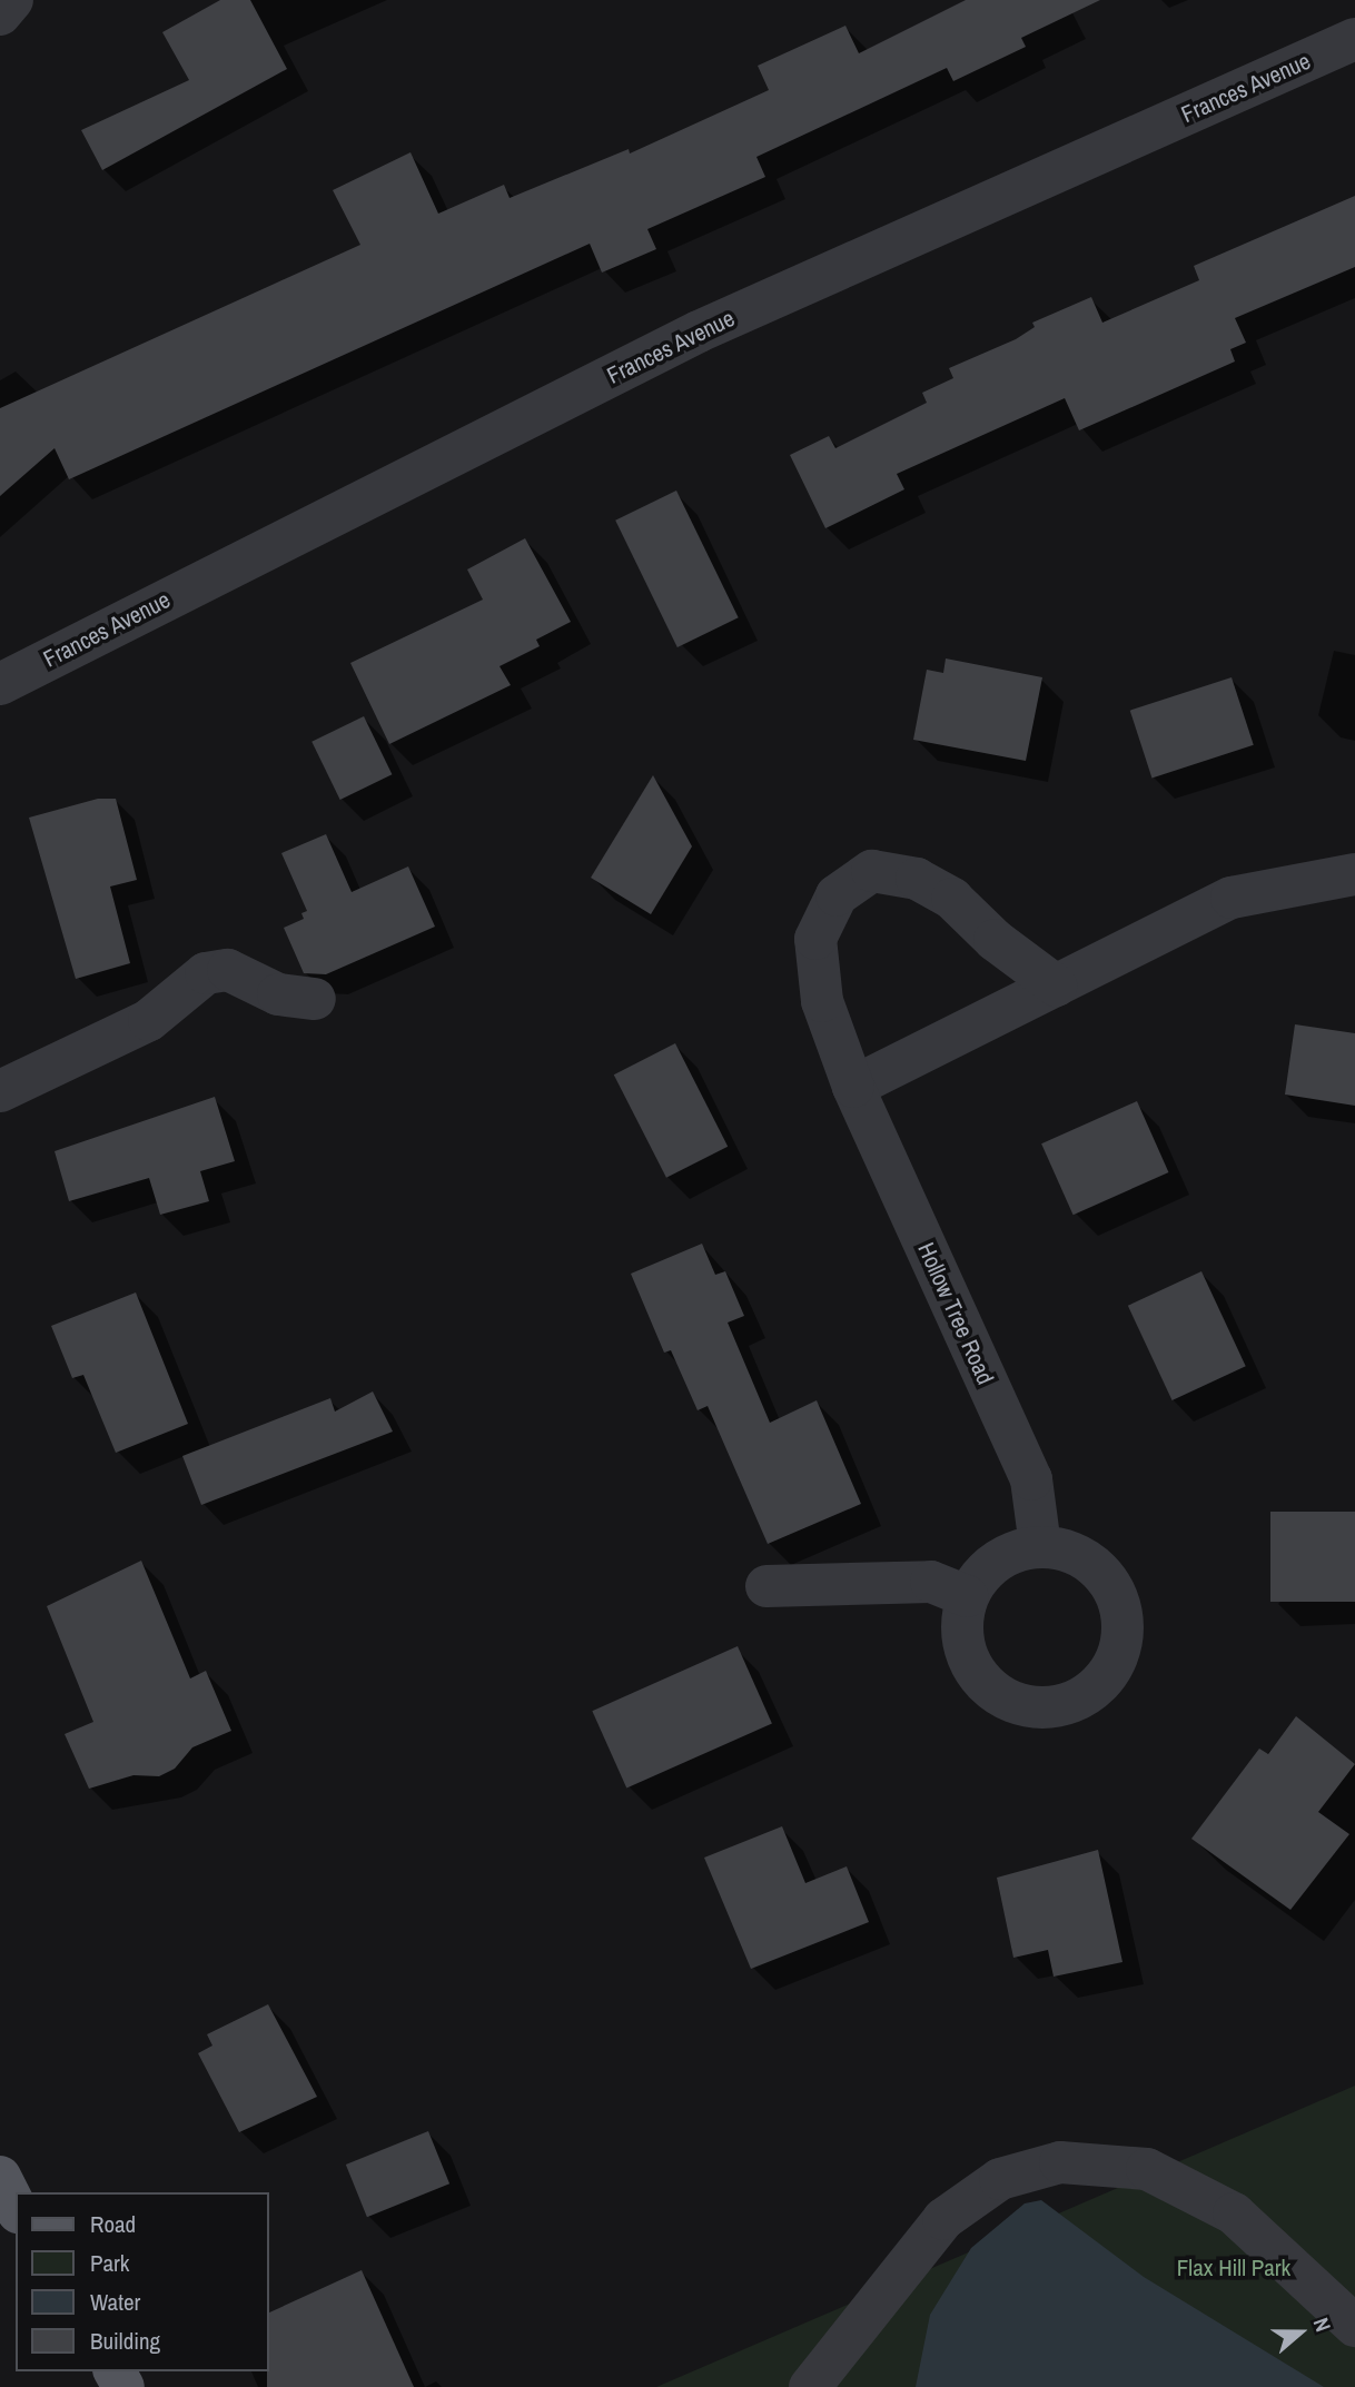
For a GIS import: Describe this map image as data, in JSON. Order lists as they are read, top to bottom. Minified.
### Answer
{"streets":{"street":["Frances Avenue","Hollow Tree Road"]},"parks":["Flax Hill Park"],"legend":["Road","Park","Water","Building"],"north":"right"}
